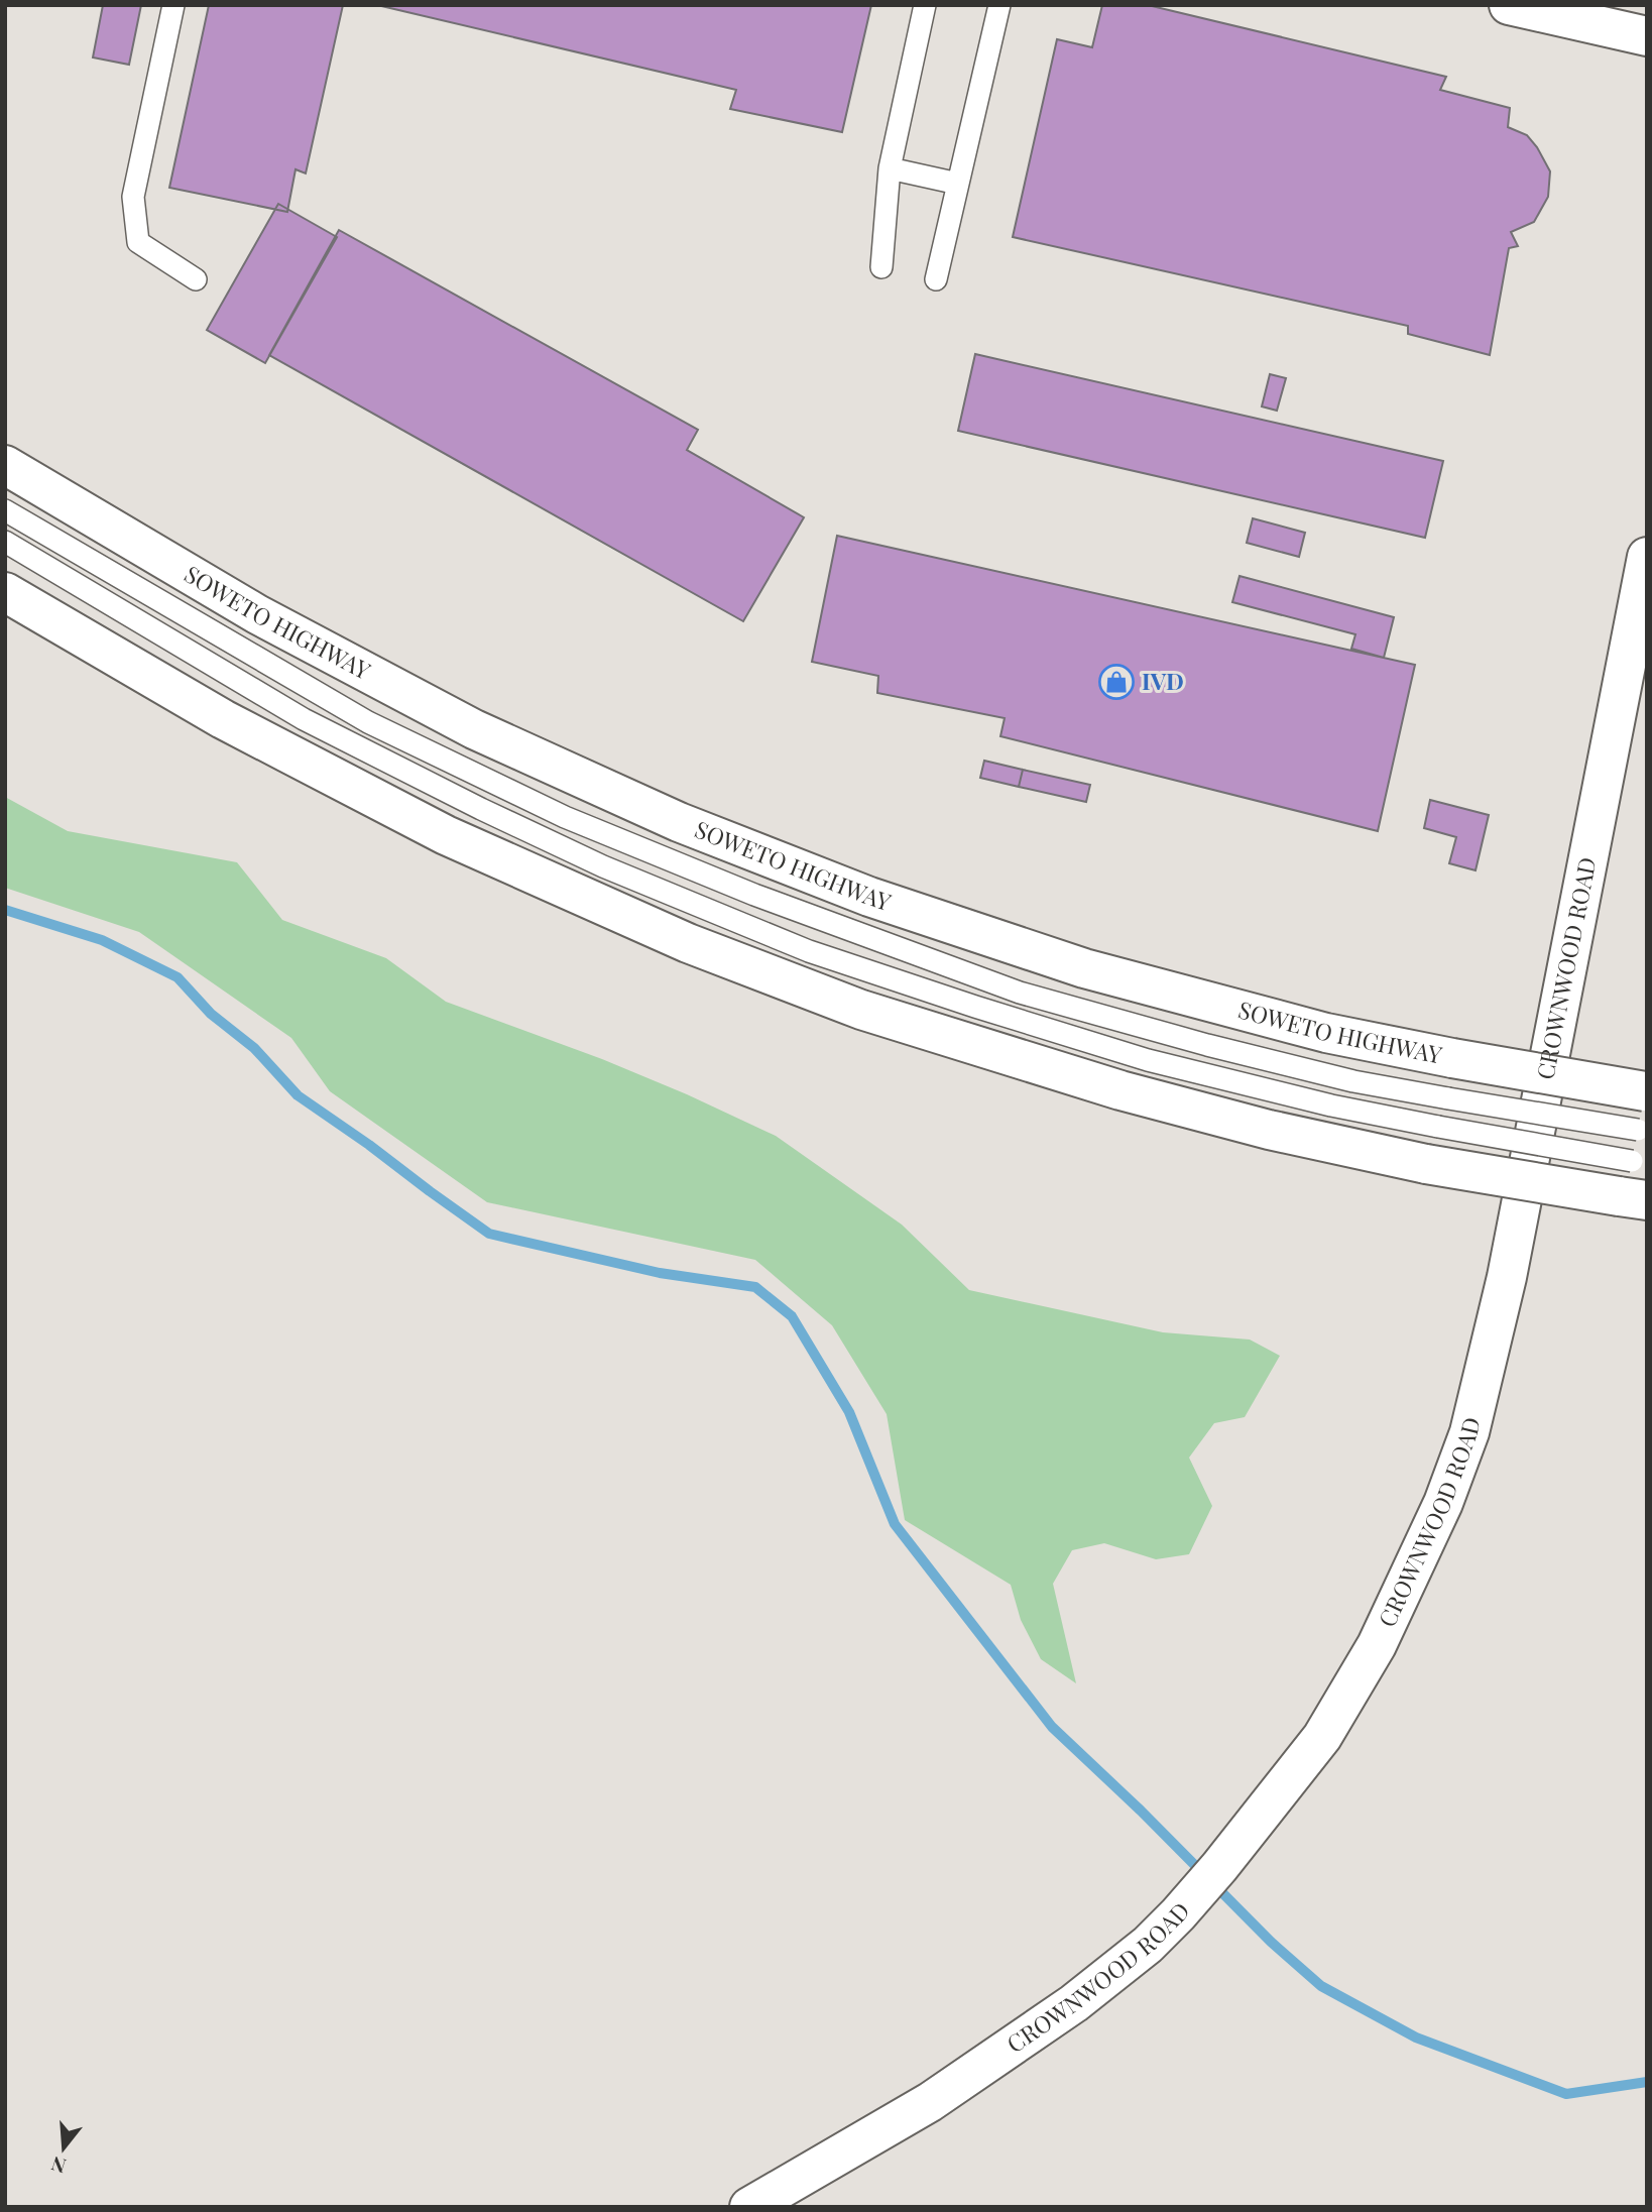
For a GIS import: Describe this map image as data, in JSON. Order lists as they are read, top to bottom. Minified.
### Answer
{"streets":{"main road":["SOWETO HIGHWAY","CROWNWOOD ROAD"]},"places":{"shop":["IVD"]},"north":"bottom"}
